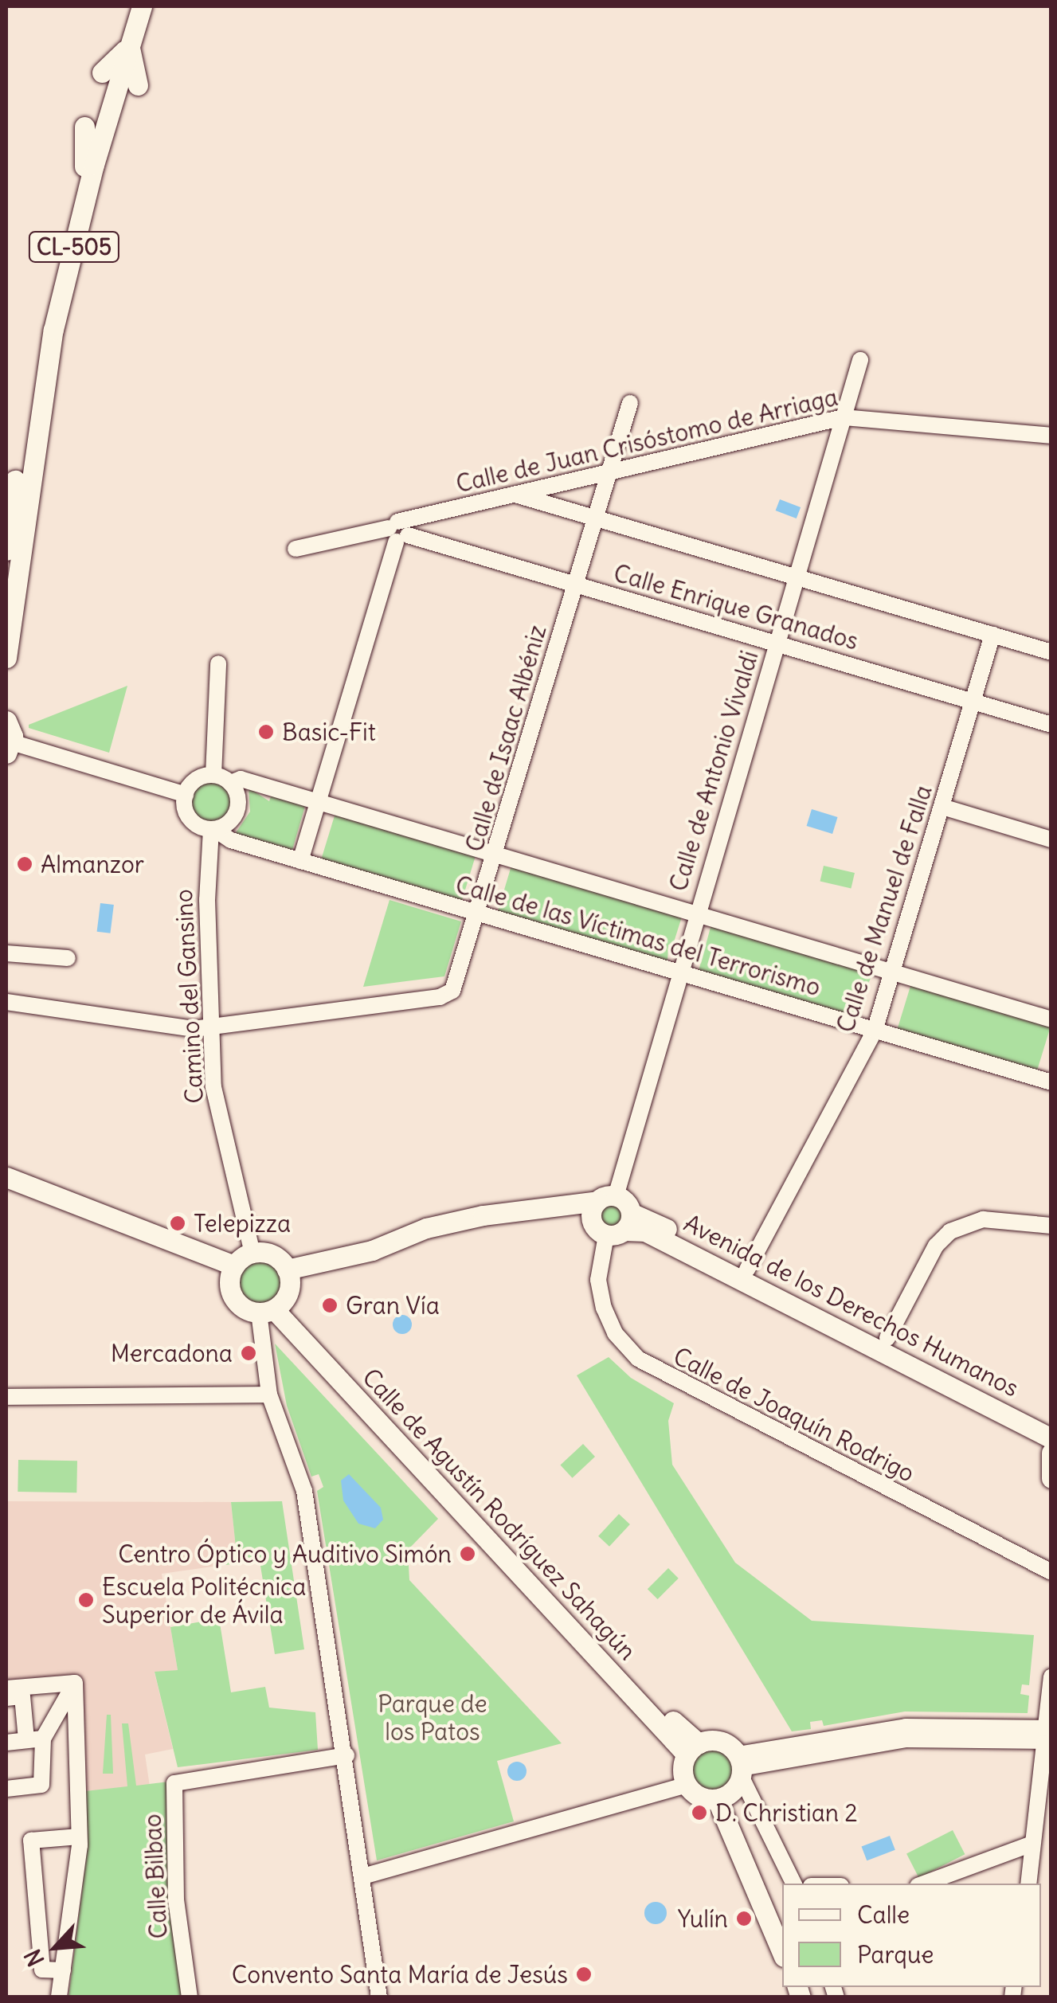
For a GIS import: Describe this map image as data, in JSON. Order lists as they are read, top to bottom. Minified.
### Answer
{"streets":{"main road":["CL-505","Avenida de los Derechos Humanos","Calle de Agustín Rodríguez Sahagún"],"street":["Calle de Juan Crisóstomo de Arriaga","Calle Enrique Granados","Calle de Isaac Albéniz","Calle de Antonio Vivaldi","Calle de Manuel de Falla","Calle de las Víctimas del Terrorismo","Camino del Gansino","Calle de Joaquín Rodrigo","Calle Bilbao"]},"crossings":[["Calle de Juan Crisóstomo de Arriaga","Calle Enrique Granados"],["Calle de Juan Crisóstomo de Arriaga","Calle de Isaac Albéniz"],["Calle de Juan Crisóstomo de Arriaga","Calle de Antonio Vivaldi"],["Calle Enrique Granados","Calle de Isaac Albéniz"],["Calle Enrique Granados","Calle de Antonio Vivaldi"],["Calle Enrique Granados","Calle de Manuel de Falla"],["Calle de Isaac Albéniz","Calle de las Víctimas del Terrorismo"],["Calle de Isaac Albéniz","Camino del Gansino"],["Calle de Antonio Vivaldi","Calle de las Víctimas del Terrorismo"],["Calle de Manuel de Falla","Calle de las Víctimas del Terrorismo"],["Calle de Manuel de Falla","Avenida de los Derechos Humanos"],["Calle de las Víctimas del Terrorismo","Camino del Gansino"],["Avenida de los Derechos Humanos","Calle de Joaquín Rodrigo"]],"parks":["Parque de los Patos"],"places":["Basic-Fit","Almanzor","Telepizza","Gran Vía","Mercadona","Centro Óptico y Auditivo Simón","Escuela Politécnica Superior de Ávila","D. Christian 2","Yulín","Convento Santa María de Jesús"],"legend":["Calle","Parque"],"north":"bottom left"}
